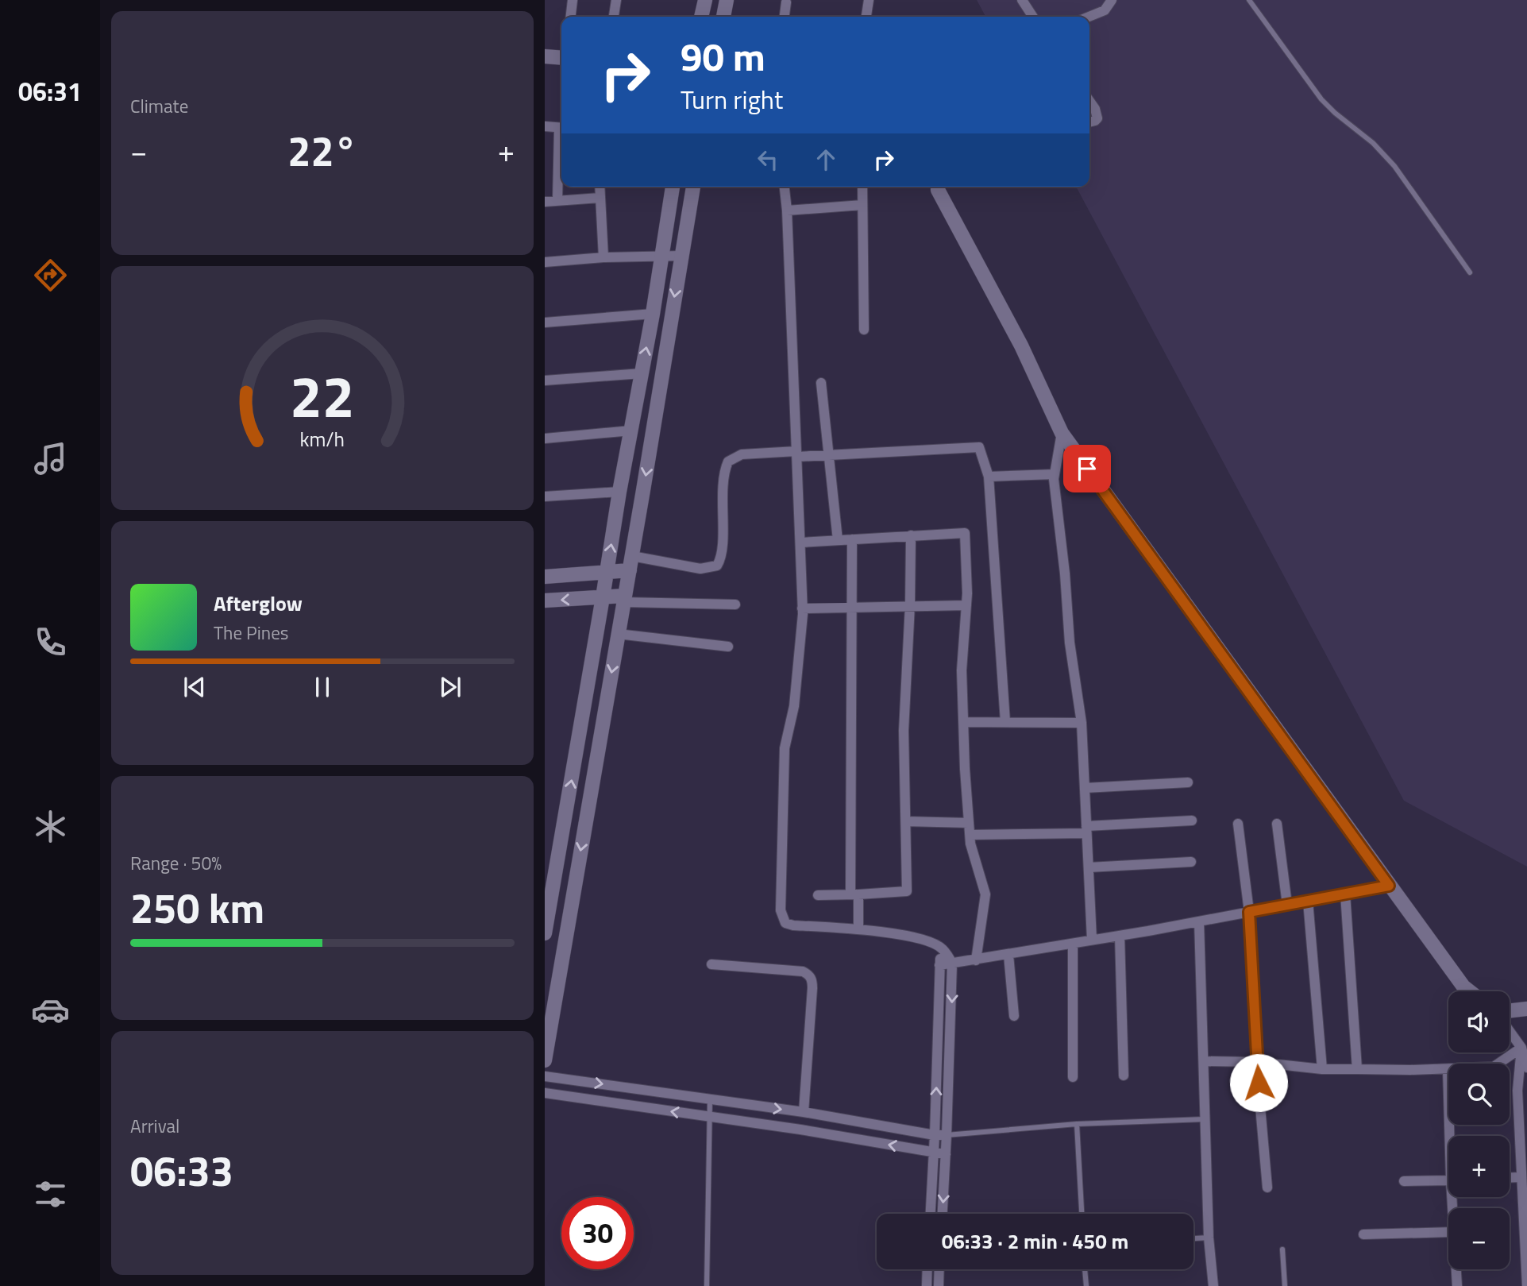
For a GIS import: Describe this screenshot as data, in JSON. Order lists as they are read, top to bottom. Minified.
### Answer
{"page":{"tabs":"06:31","tile":["Climate",["Range · 50%","250 km"],["Arrival","06:33"]],"turn":["90 m","Turn right"],"heat":["−","22°","+"],"song":["Afterglow","The Pines"],"map_buttons":["+","−"],"limit":"30","trip":"06:33 · 2 min · 450 m","gauge":["22","km/h"]}}
